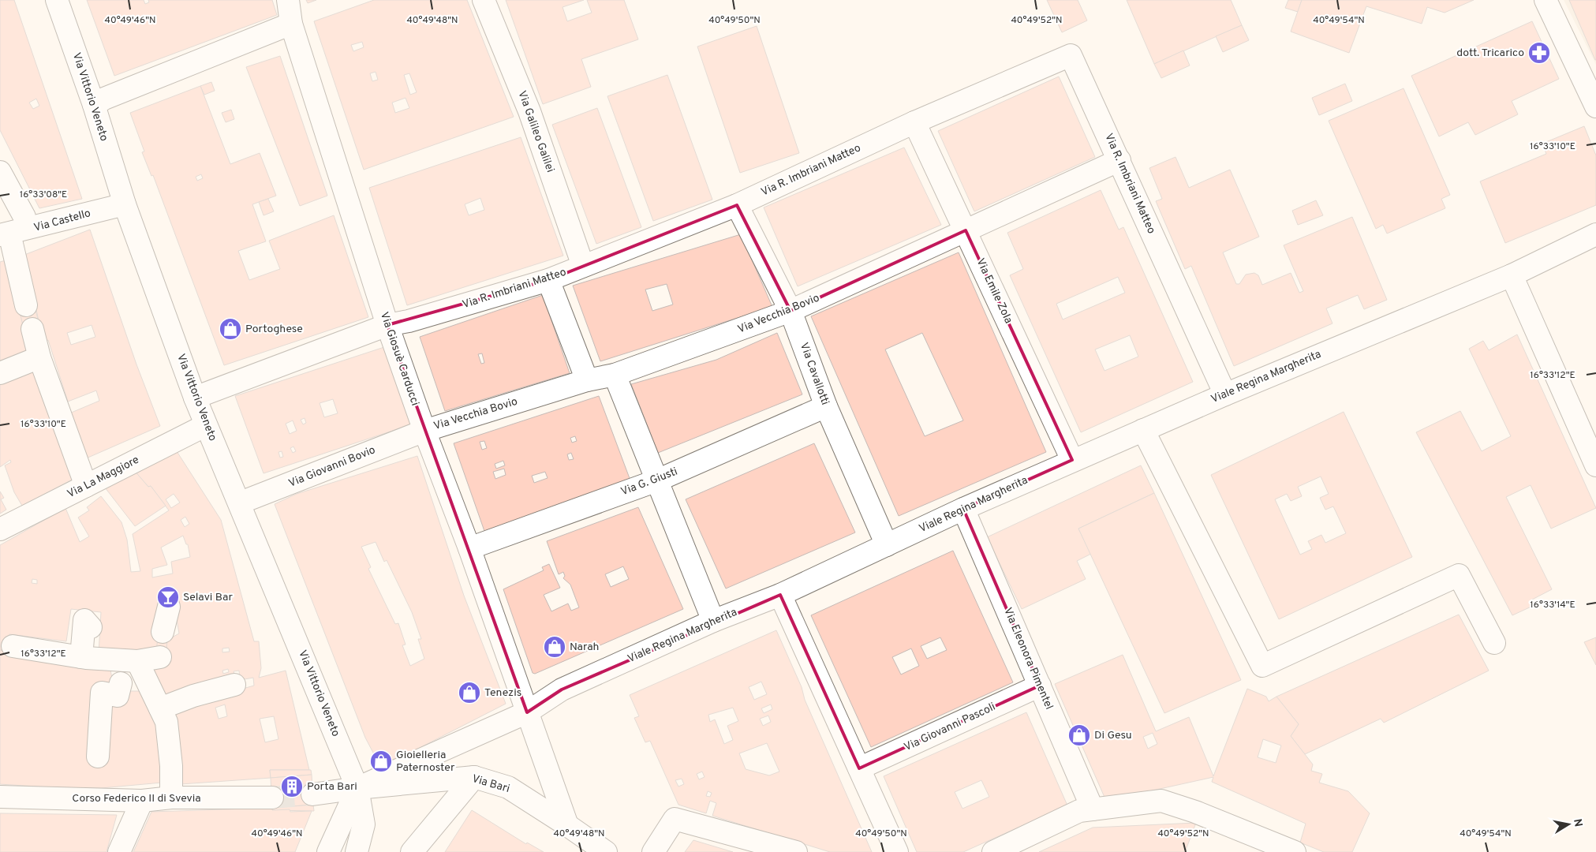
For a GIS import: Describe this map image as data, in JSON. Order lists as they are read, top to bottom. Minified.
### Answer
{"streets":{"street":["Via Vittorio Veneto","Via Galileo Galilei","Via R. Imbriani Matteo","Via Castello","Via Emile Zola","Via Vecchia Bovio","Via Giosuè Carducci","Via Cavallotti","Viale Regina Margherita","Via Giovanni Bovio","Via La Maggiore","Via G. Giusti","Via Eleonora Pimentel","Via Giovanni Pascoli","Via Bari","Corso Federico II di Svevia"]},"crossings":[["Via Vittorio Veneto","Via R. Imbriani Matteo"],["Via Vittorio Veneto","Via Castello"],["Via Vittorio Veneto","Viale Regina Margherita"],["Via Vittorio Veneto","Via Giovanni Bovio"],["Via Vittorio Veneto","Via La Maggiore"],["Via Vittorio Veneto","Via Bari"],["Via Galileo Galilei","Via R. Imbriani Matteo"],["Via R. Imbriani Matteo","Via Emile Zola"],["Via R. Imbriani Matteo","Via Vecchia Bovio"],["Via R. Imbriani Matteo","Via Giosuè Carducci"],["Via R. Imbriani Matteo","Via Cavallotti"],["Via R. Imbriani Matteo","Viale Regina Margherita"],["Via Emile Zola","Via Vecchia Bovio"],["Via Emile Zola","Viale Regina Margherita"],["Via Vecchia Bovio","Via Giosuè Carducci"],["Via Vecchia Bovio","Via Cavallotti"],["Via Vecchia Bovio","Via Giovanni Bovio"],["Via Giosuè Carducci","Viale Regina Margherita"],["Via Giosuè Carducci","Via Giovanni Bovio"],["Via Giosuè Carducci","Via G. Giusti"],["Via Giosuè Carducci","Via Bari"],["Via Cavallotti","Viale Regina Margherita"],["Via Cavallotti","Via G. Giusti"],["Viale Regina Margherita","Via Eleonora Pimentel"],["Viale Regina Margherita","Via Bari"],["Via Eleonora Pimentel","Via Giovanni Pascoli"]],"places":{"pharmacy":["dott. Tricarico"],"shop":["Portoghese","Narah","Tenezis","Di Gesu","Gioielleria Paternoster"],"bar":["Selavi Bar"],"building":["Porta Bari"]},"north":"right","coordinates":["40°49'46\"N","40°49'48\"N","40°49'50\"N","40°49'52\"N","40°49'54\"N","16°33'10\"E","16°33'08\"E","16°33'12\"E","16°33'14\"E"]}
